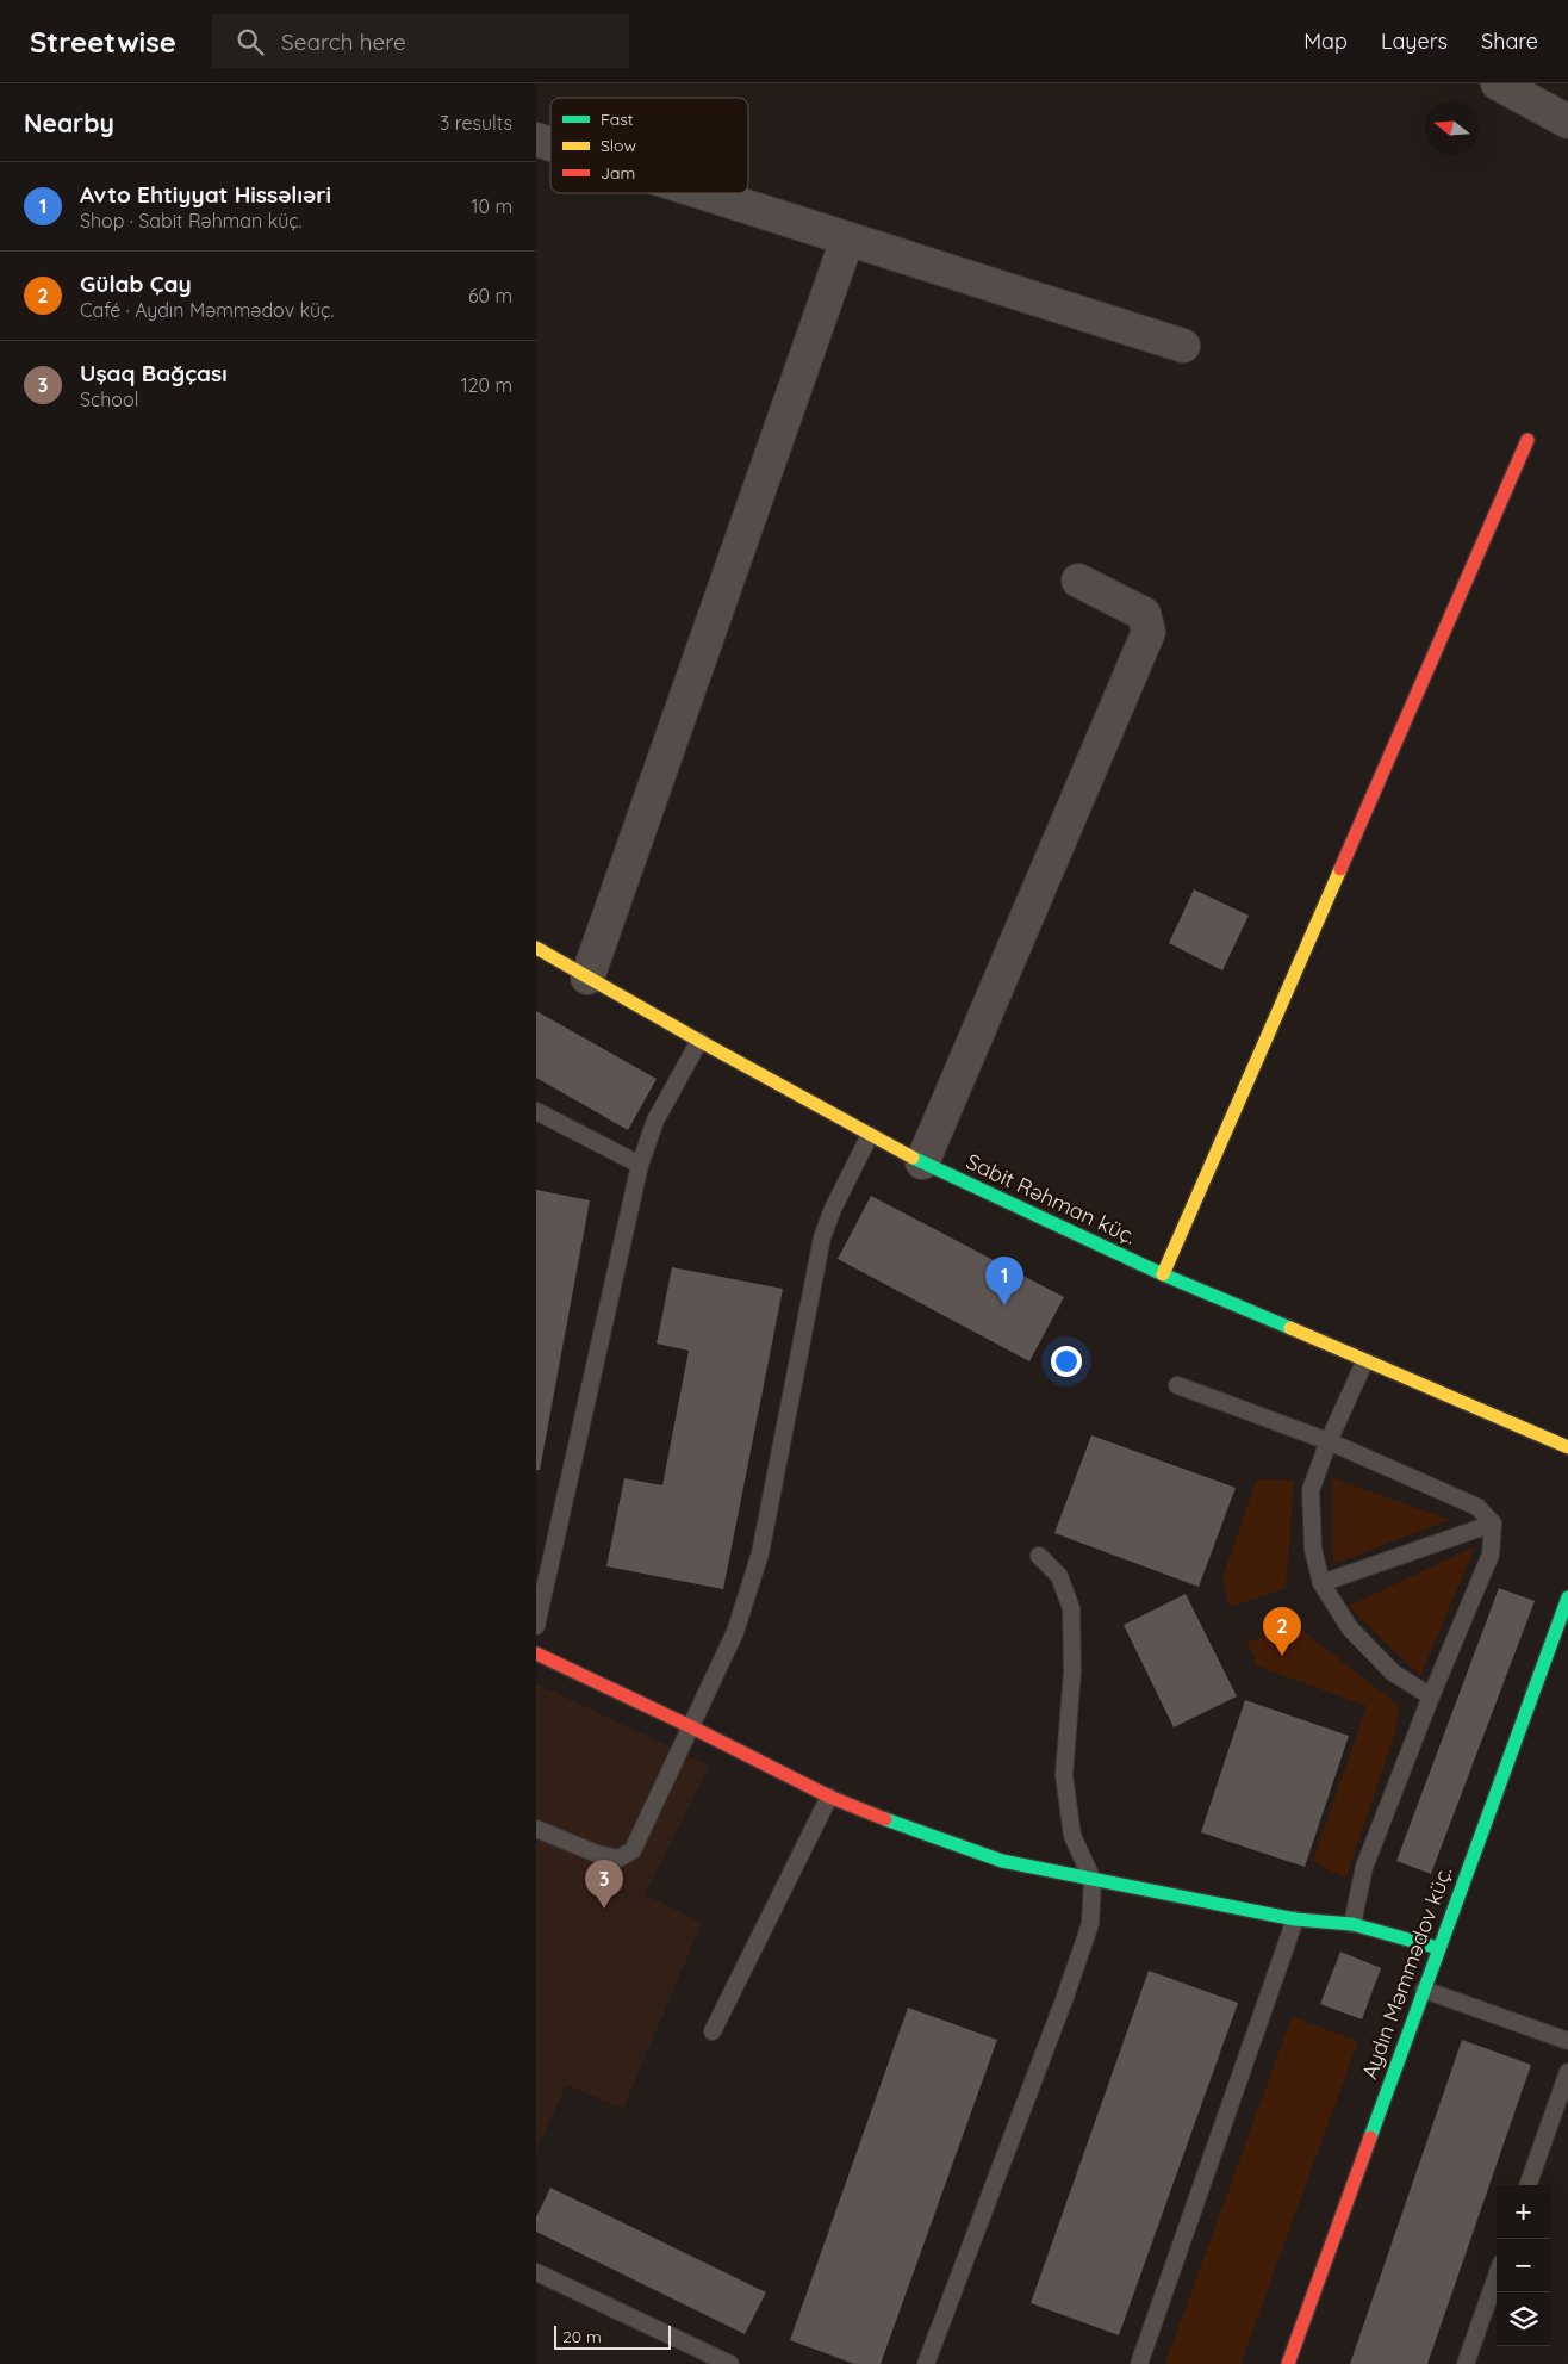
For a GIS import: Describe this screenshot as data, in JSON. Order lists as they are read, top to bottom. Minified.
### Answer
{"streets":{"street":["Sabit Rəhman küç.","Aydın Məmmədov küç."]},"legend":["Fast","Slow","Jam"],"scale_bar":"20 m","north":"left","page":{"header":"Streetwise","search":"Search here","nav":["Map","Layers","Share"],"heading":["Nearby","3 results"],"list":[{"mark":"1","name":"Avto Ehtiyyat Hissəlıəri","note":"Shop · Sabit Rəhman küç.","value":"10 m"},{"mark":"2","name":"Gülab Çay","note":"Café · Aydın Məmmədov küç.","value":"60 m"},{"mark":"3","name":"Uşaq Bağçası","note":"School","value":"120 m"}],"pins":["1","2","3"],"map_buttons":["+","−"],"scale":"20 m"}}
